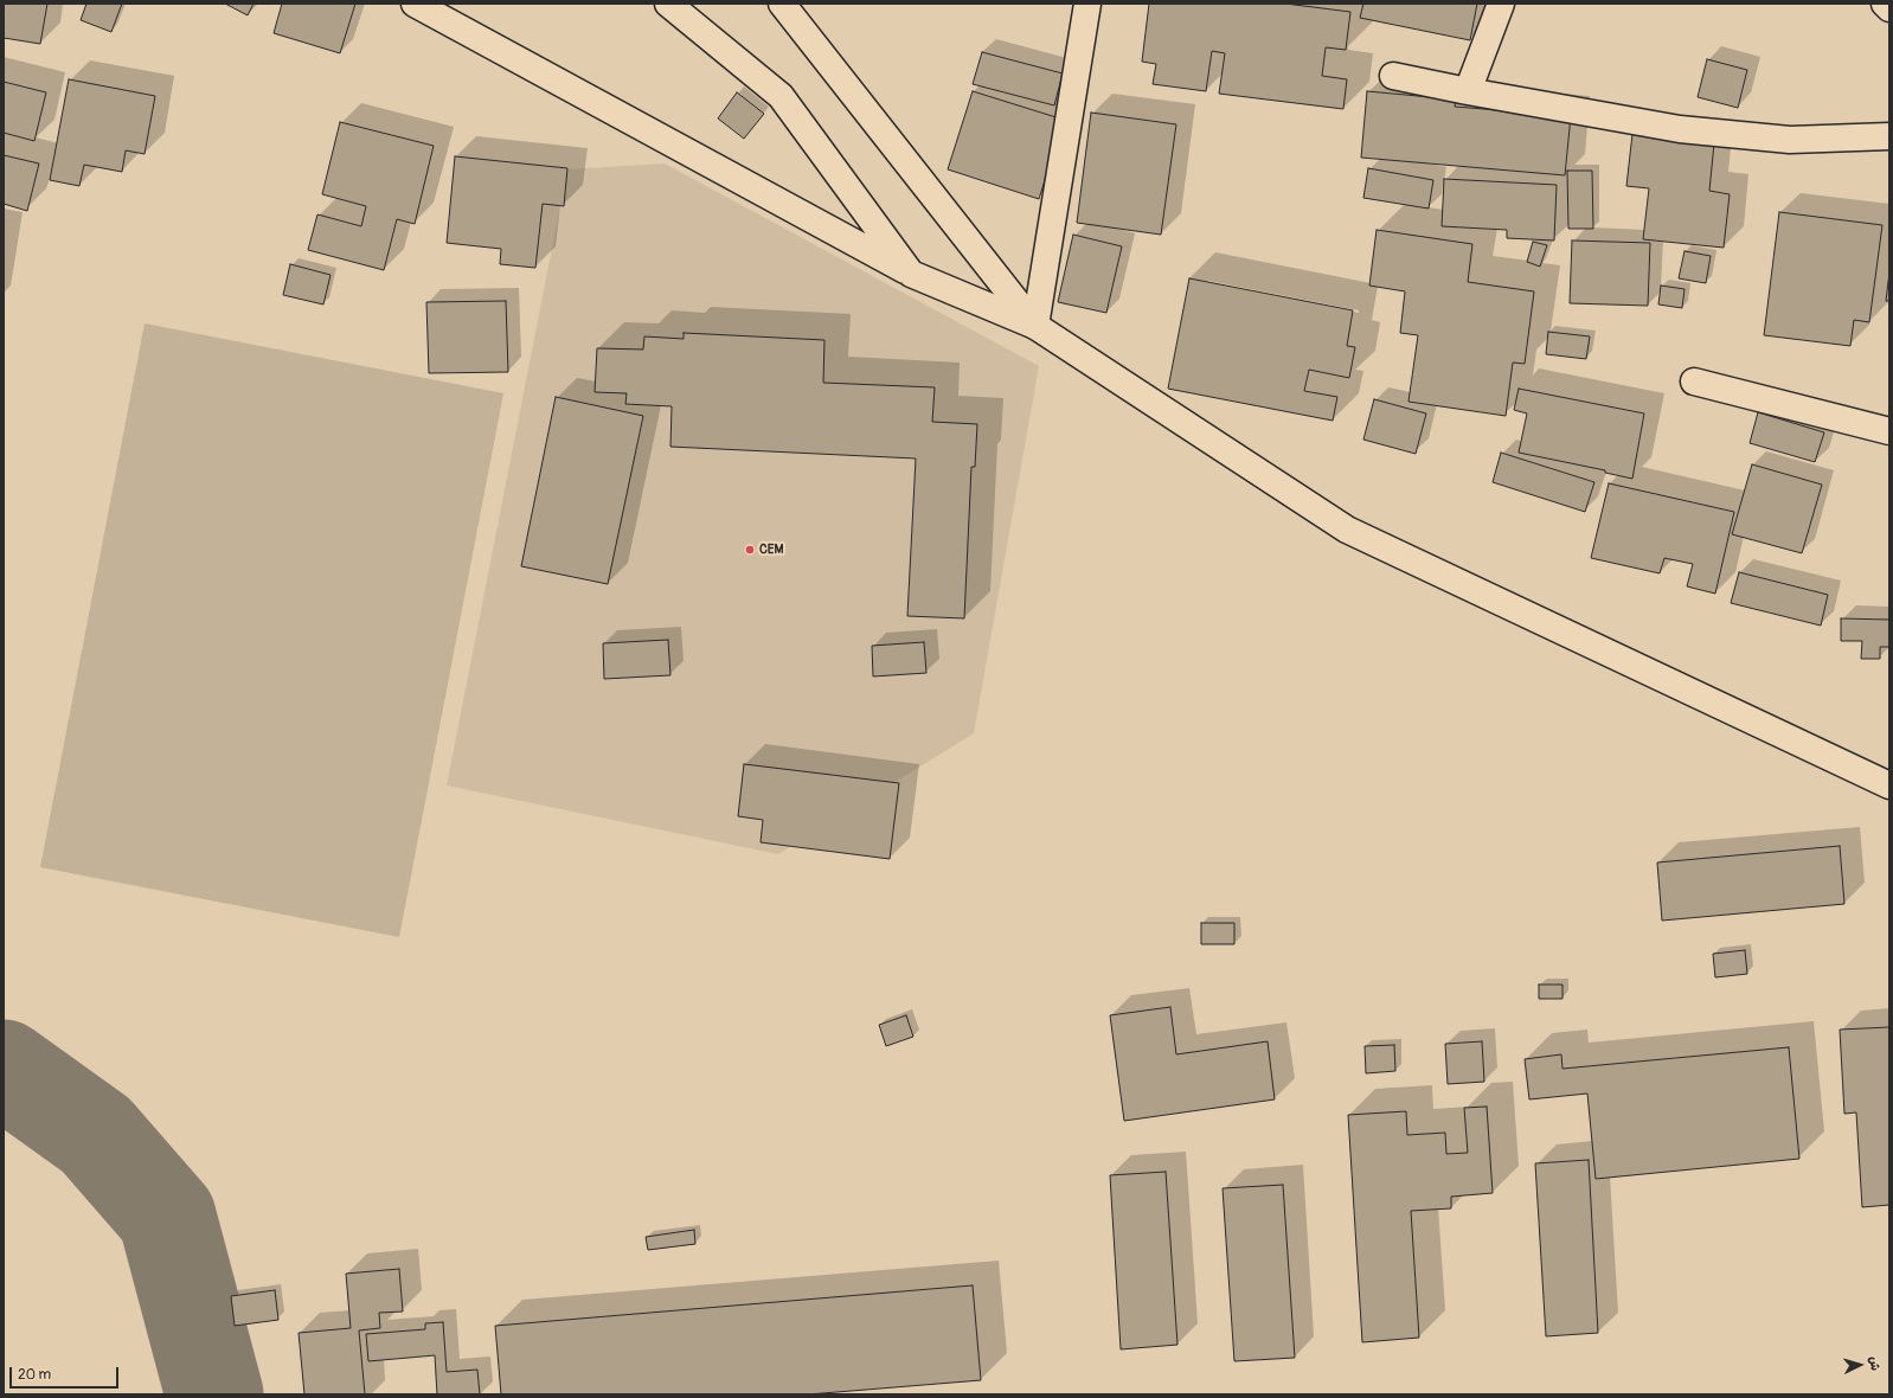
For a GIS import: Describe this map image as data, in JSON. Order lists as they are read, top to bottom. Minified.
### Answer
{"places":["CEM"],"scale_bar":"20 m","north":"right"}
